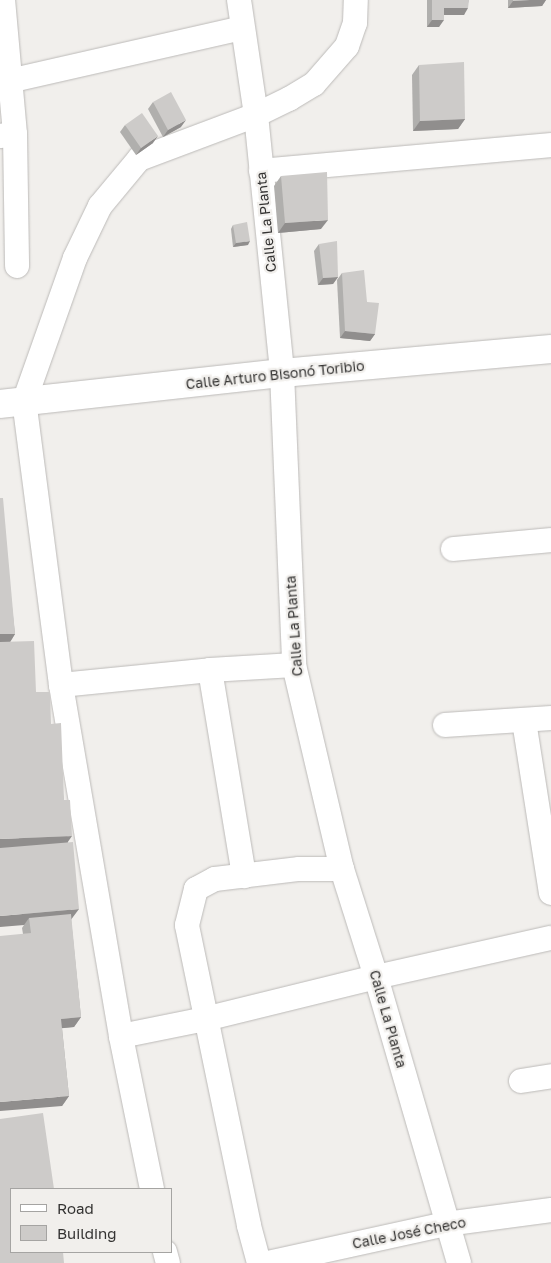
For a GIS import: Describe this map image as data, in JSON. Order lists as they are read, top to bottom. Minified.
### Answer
{"streets":{"street":["Calle La Planta","Calle Arturo Bisonó Toribio","Calle José Checo"]},"crossings":[["Calle La Planta","Calle Arturo Bisonó Toribio"],["Calle La Planta","Calle José Checo"]],"legend":["Road","Building"]}
